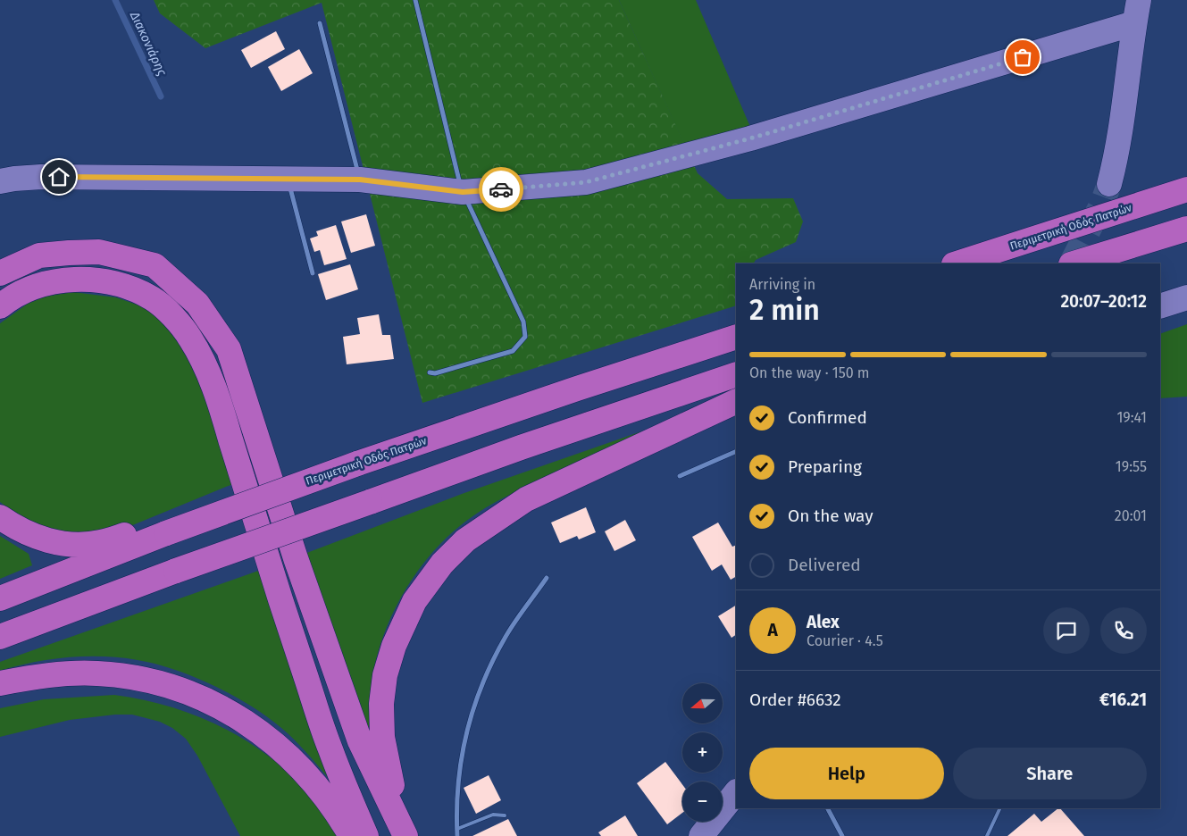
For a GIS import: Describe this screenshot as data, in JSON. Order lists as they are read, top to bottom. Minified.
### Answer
{"streets":{"highway":["Περιμετρική Οδός Πατρών"]},"water":["Διακονιάρης"],"north":"left","page":{"heading":["2 min","Arriving in","20:07–20:12"],"panel":["Alex","Courier · 4.5","Order #6632","€16.21"],"bar":"On the way · 150 m","list":[["Confirmed","19:41"],["Preparing","19:55"],["On the way","20:01"],"Delivered"],"round":"A","map_buttons":["+","−"],"buttons":["Help","Share"]}}
